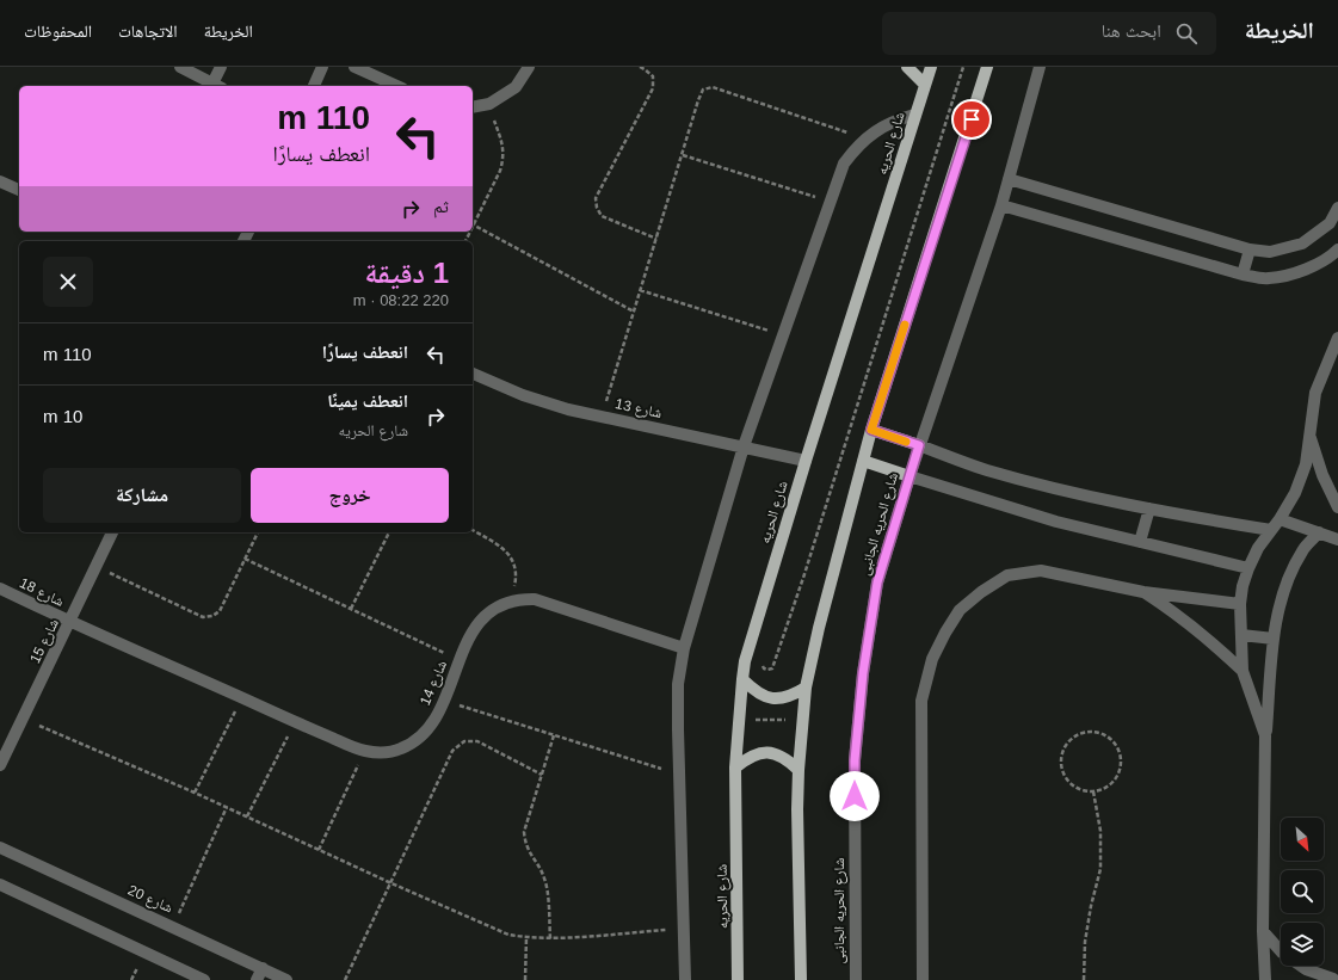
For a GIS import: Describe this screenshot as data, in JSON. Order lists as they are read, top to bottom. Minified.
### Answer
{"streets":{"main road":["شارع الحريه"],"street":["شارع 13","شارع الحريه الجانبى","شارع 18","شارع 15","شارع 14","شارع 20"]},"crossings":[["شارع الحريه","شارع 13"],["شارع 18","شارع 15"],["شارع 18","شارع 14"],["شارع 15","شارع 14"]],"north":"bottom right","page":{"header":"الخريطة","search":"ابحث هنا","nav":["الخريطة","الاتجاهات","المحفوظات"],"turn":["110 m","انعطف يسارًا"],"then":"ثم","heading":["1 دقيقة","220 m · 08:22"],"list":[{"name":"انعطف يسارًا","value":"110 m"},{"name":"انعطف يمينًا","note":"شارع الحريه","value":"10 m"}],"buttons":["خروج","مشاركة"]}}
